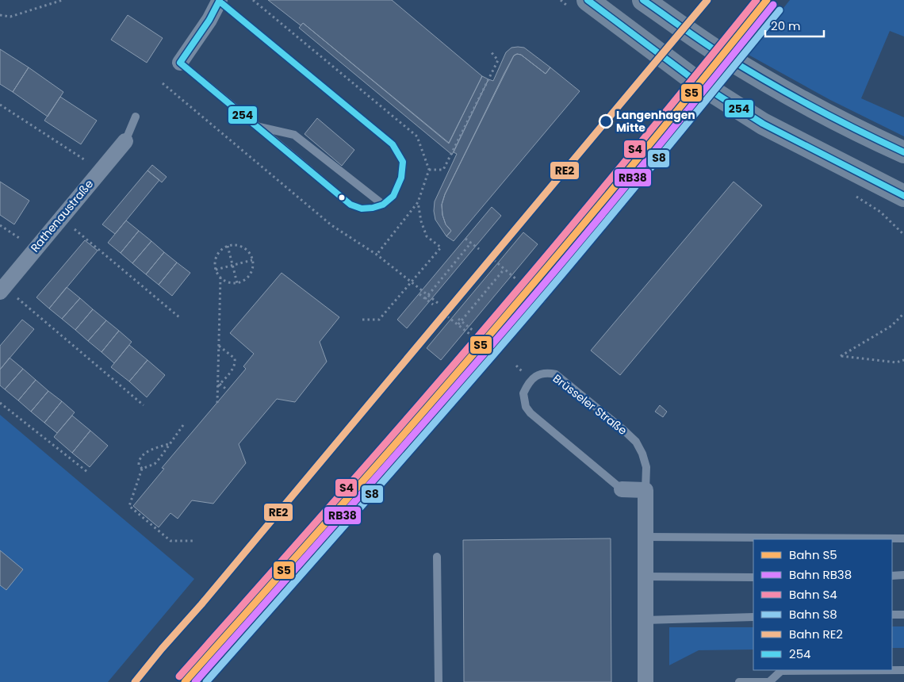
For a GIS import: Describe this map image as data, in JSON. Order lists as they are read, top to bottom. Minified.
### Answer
{"streets":{"street":["Rathenaustraße","Brüsseler Straße"]},"places":["Langenhagen Mitte"],"lines":["rail line S5","rail line S4","rail line RE2","transit line 254","rail line RB38","rail line S8"],"legend":["Bahn S5","Bahn RB38","Bahn S4","Bahn S8","Bahn RE2","254"],"scale_bar":"20 m"}
